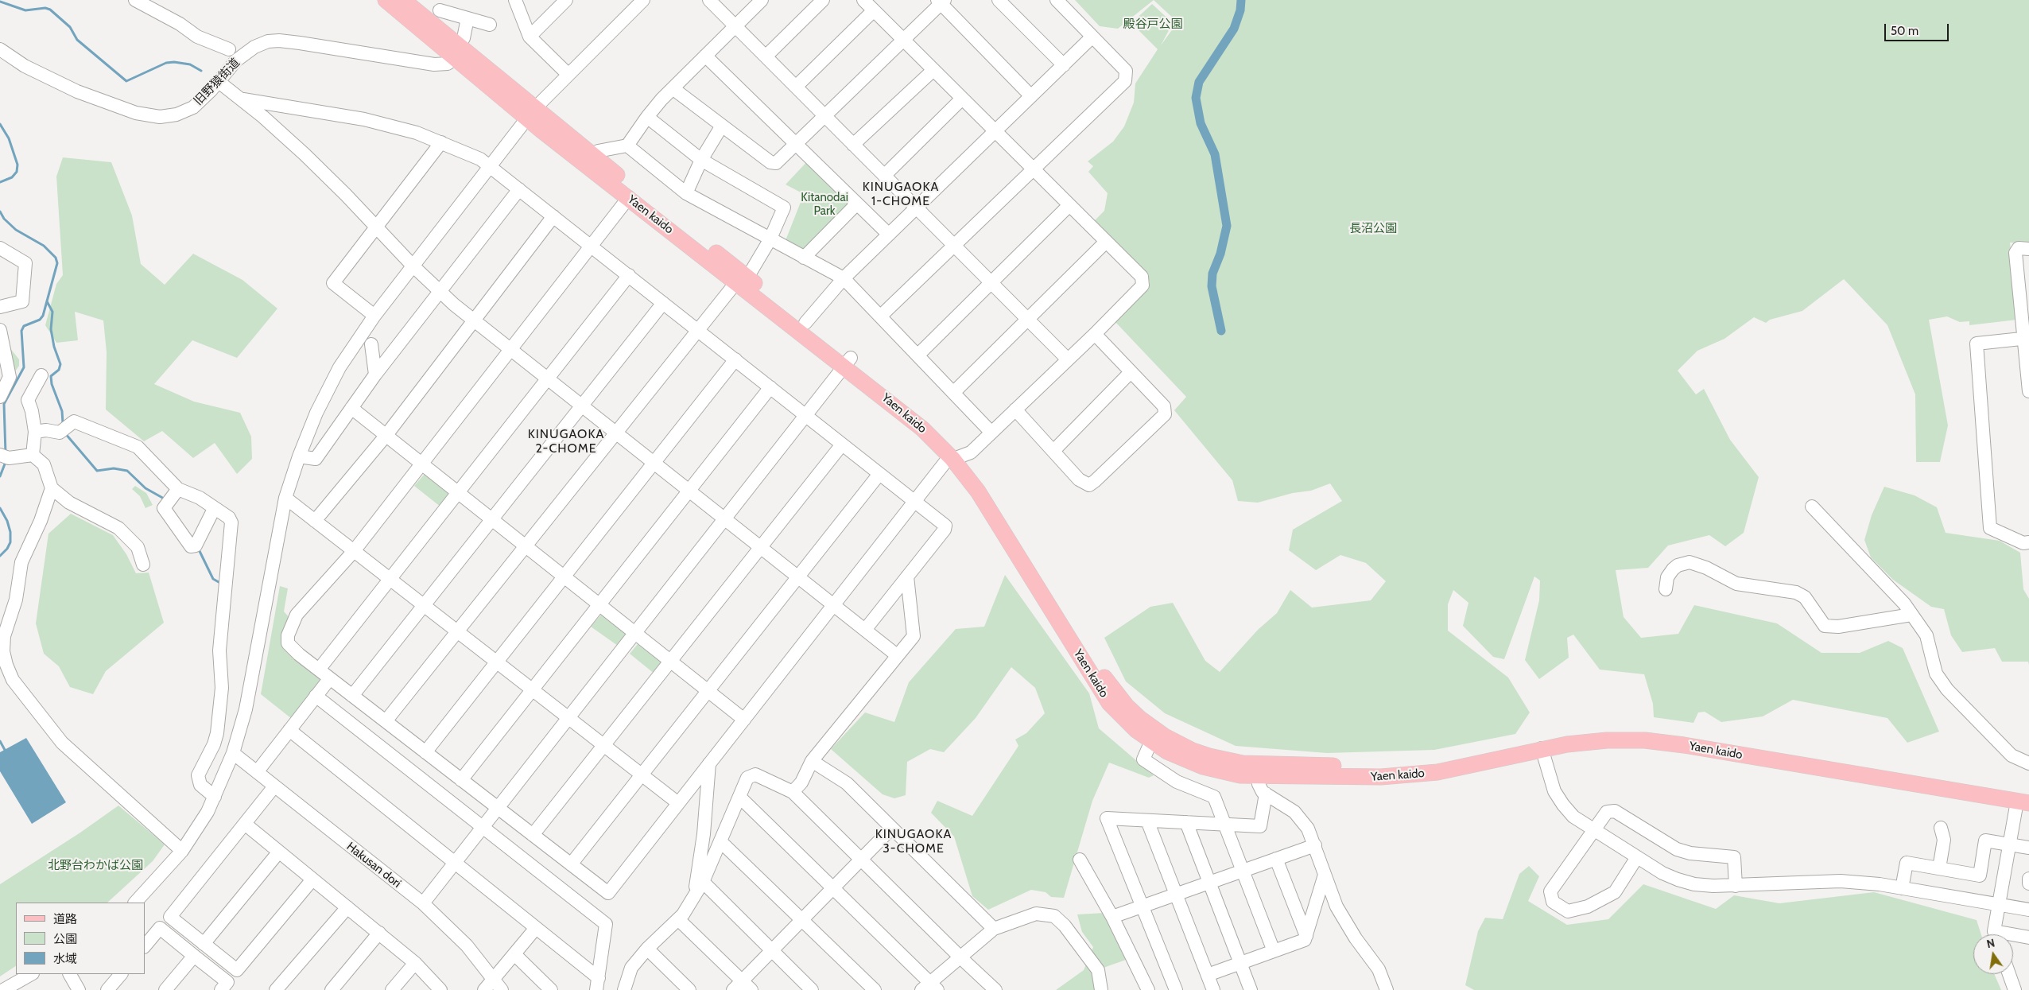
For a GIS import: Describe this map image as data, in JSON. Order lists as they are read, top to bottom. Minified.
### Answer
{"streets":{"main road":["Yaen kaido"],"street":["旧野猿街道","Hakusan dori"]},"crossings":[["旧野猿街道","Yaen kaido"]],"districts":["KINUGAOKA 1-CHOME","KINUGAOKA 2-CHOME","KINUGAOKA 3-CHOME"],"parks":["殿谷戸公園","Kitanodai Park","長沼公園","北野台わかば公園"],"legend":["道路","公園","水域"],"scale_bar":"50 m","north":"top"}
